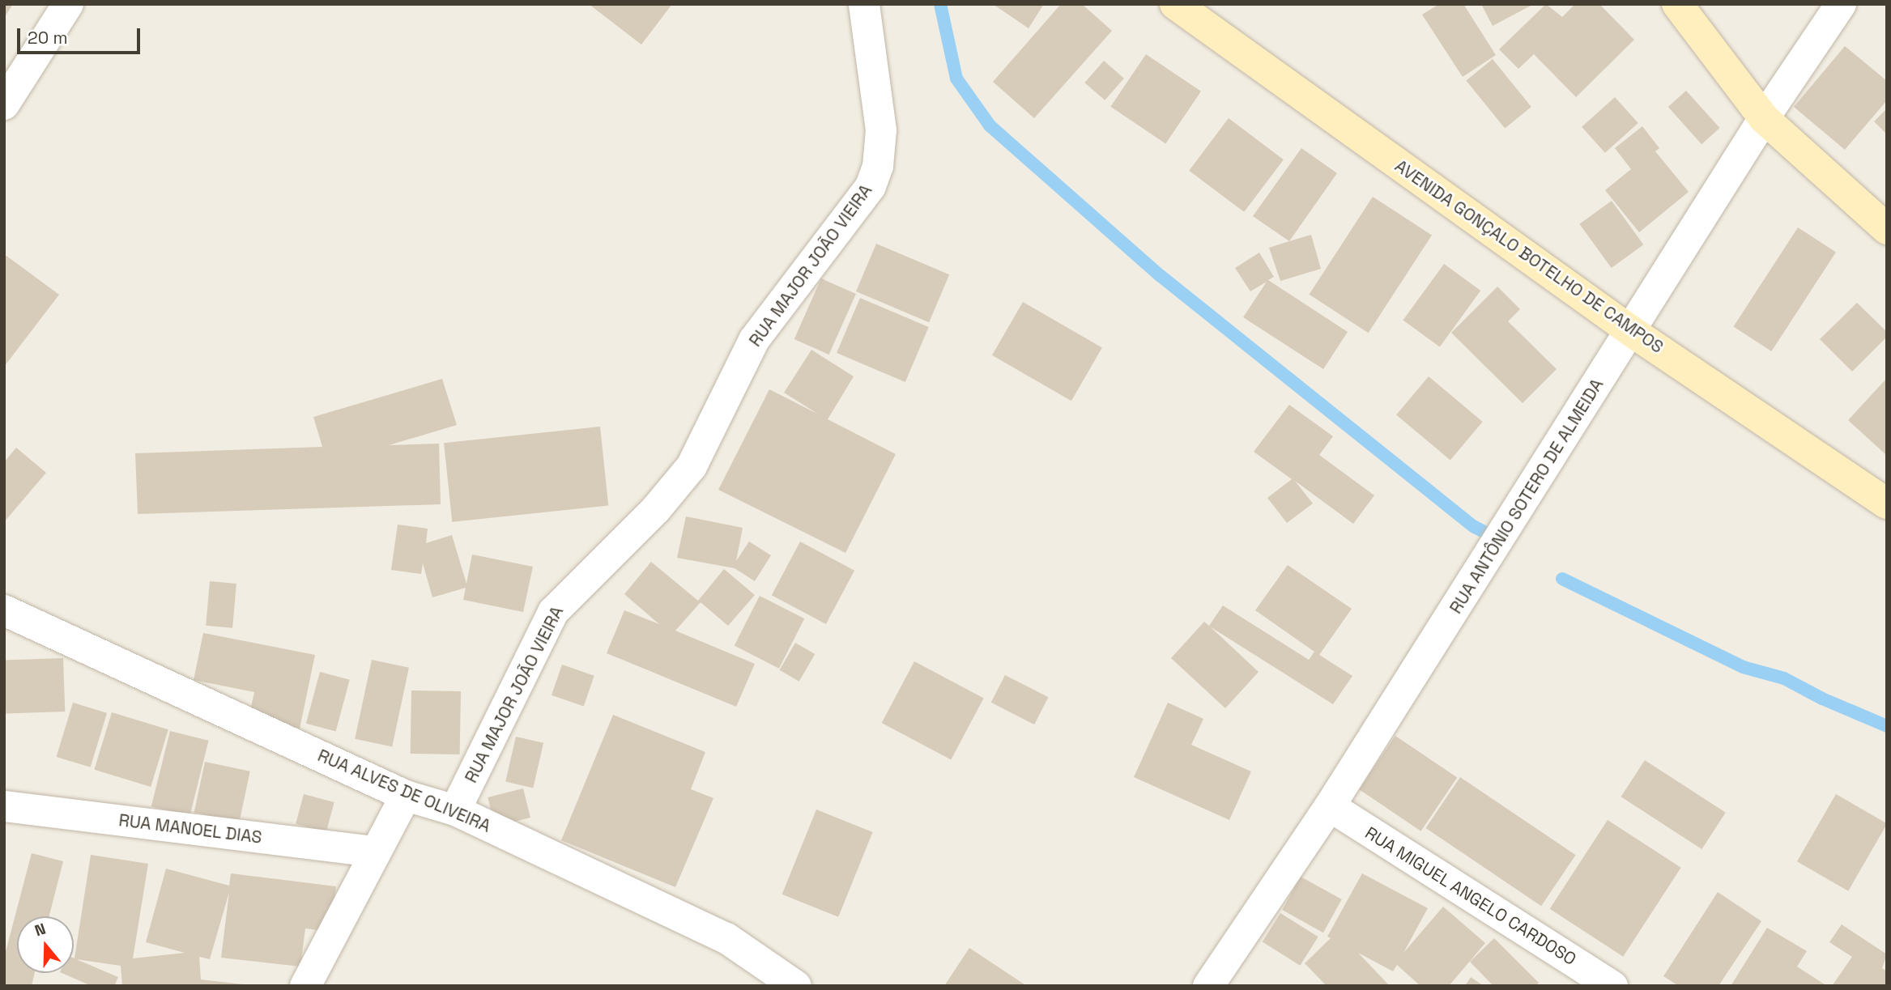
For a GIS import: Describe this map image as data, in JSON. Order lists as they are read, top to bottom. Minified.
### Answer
{"streets":{"street":["AVENIDA GONÇALO BOTELHO DE CAMPOS","RUA MAJOR JOÃO VIEIRA","RUA ANTÔNIO SOTERO DE ALMEIDA","RUA ALVES DE OLIVEIRA","RUA MANOEL DIAS","RUA MIGUEL ANGELO CARDOSO"]},"crossings":[["AVENIDA GONÇALO BOTELHO DE CAMPOS","RUA ANTÔNIO SOTERO DE ALMEIDA"],["RUA MAJOR JOÃO VIEIRA","RUA ALVES DE OLIVEIRA"],["RUA ANTÔNIO SOTERO DE ALMEIDA","RUA MIGUEL ANGELO CARDOSO"]],"scale_bar":"20 m","north":"top"}
